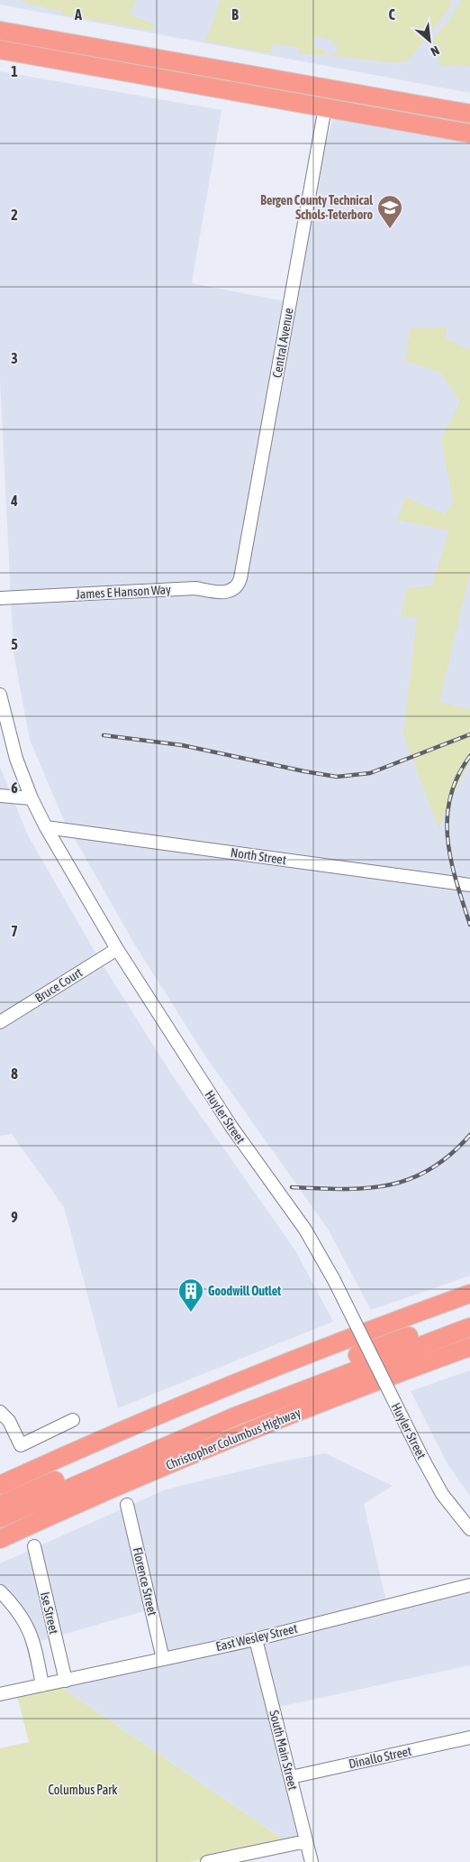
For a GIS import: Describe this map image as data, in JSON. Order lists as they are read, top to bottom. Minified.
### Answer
{"streets":{"highway":["Christopher Columbus Highway"],"street":["Central Avenue","James E Hanson Way","North Street","Bruce Court","Huyler Street","Florence Street","Ise Street","East Wesley Street","South Main Street","Dinallo Street"]},"crossings":[["Central Avenue","James E Hanson Way"],["North Street","Huyler Street"],["Bruce Court","Huyler Street"],["Florence Street","East Wesley Street"],["Ise Street","East Wesley Street"],["East Wesley Street","South Main Street"],["South Main Street","Dinallo Street"]],"parks":["Columbus Park"],"places":{"school or university":["Bergen County Technical Schols-Teterboro"],"building":["Goodwill Outlet"]},"north":"bottom right","grid":{"columns":["A","B","C"],"rows":["1","2","3","4","5","6","7","8","9"]}}
